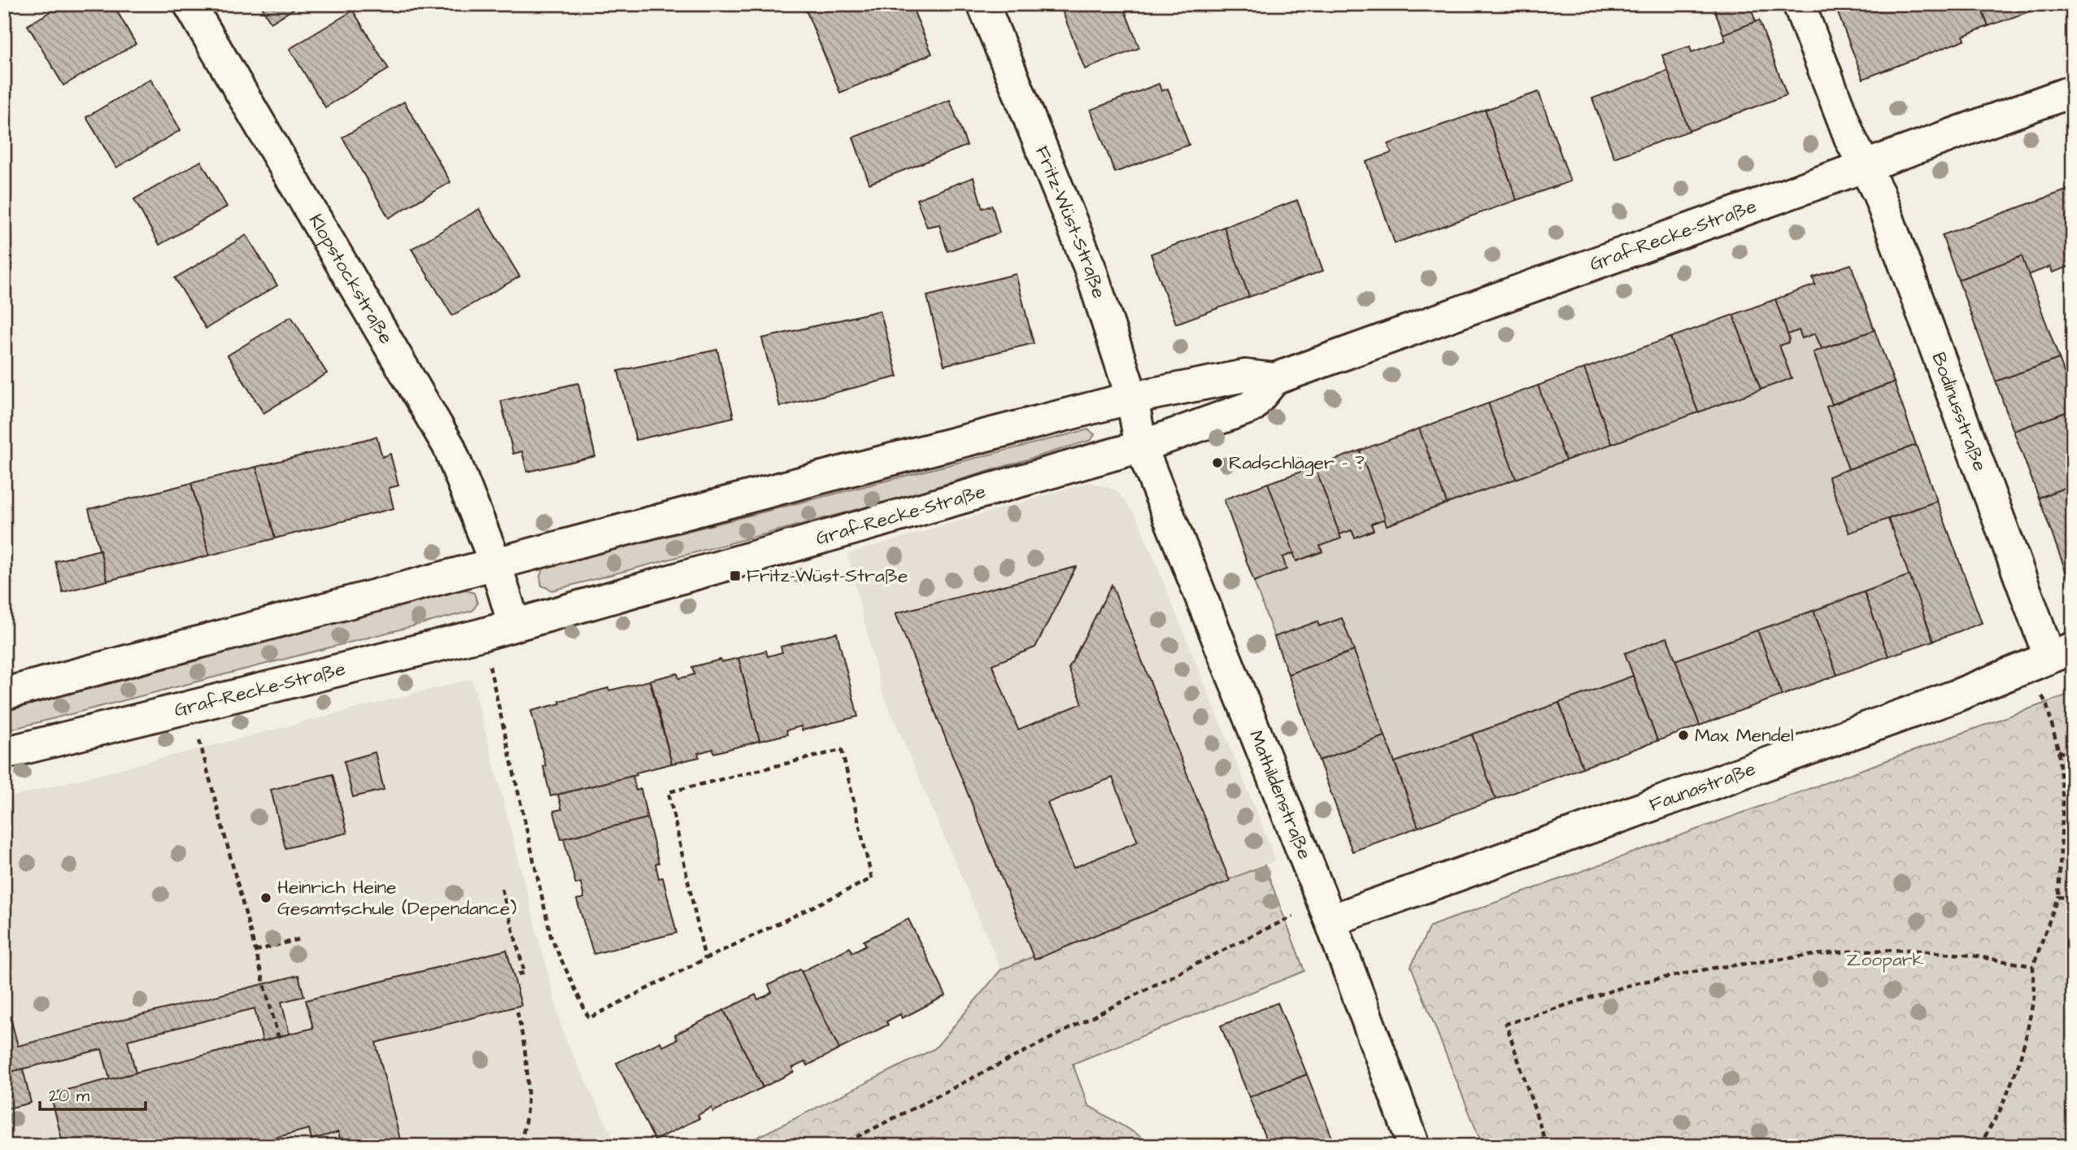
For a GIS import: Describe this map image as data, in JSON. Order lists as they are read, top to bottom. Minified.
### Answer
{"streets":{"street":["Fritz-Wüst-Straße","Graf-Recke-Straße","Klopstockstraße","Bodinusstraße","Faunastraße","Mathildenstraße"]},"crossings":[["Fritz-Wüst-Straße","Graf-Recke-Straße"],["Fritz-Wüst-Straße","Mathildenstraße"],["Graf-Recke-Straße","Klopstockstraße"],["Graf-Recke-Straße","Bodinusstraße"],["Graf-Recke-Straße","Mathildenstraße"],["Bodinusstraße","Faunastraße"],["Faunastraße","Mathildenstraße"]],"parks":["Zoopark"],"places":{"other":["Radschläger - ?","Max Mendel","Heinrich Heine Gesamtschule (Dependance)"],"transit":["Fritz-Wüst-Straße"]},"scale_bar":"20 m"}
